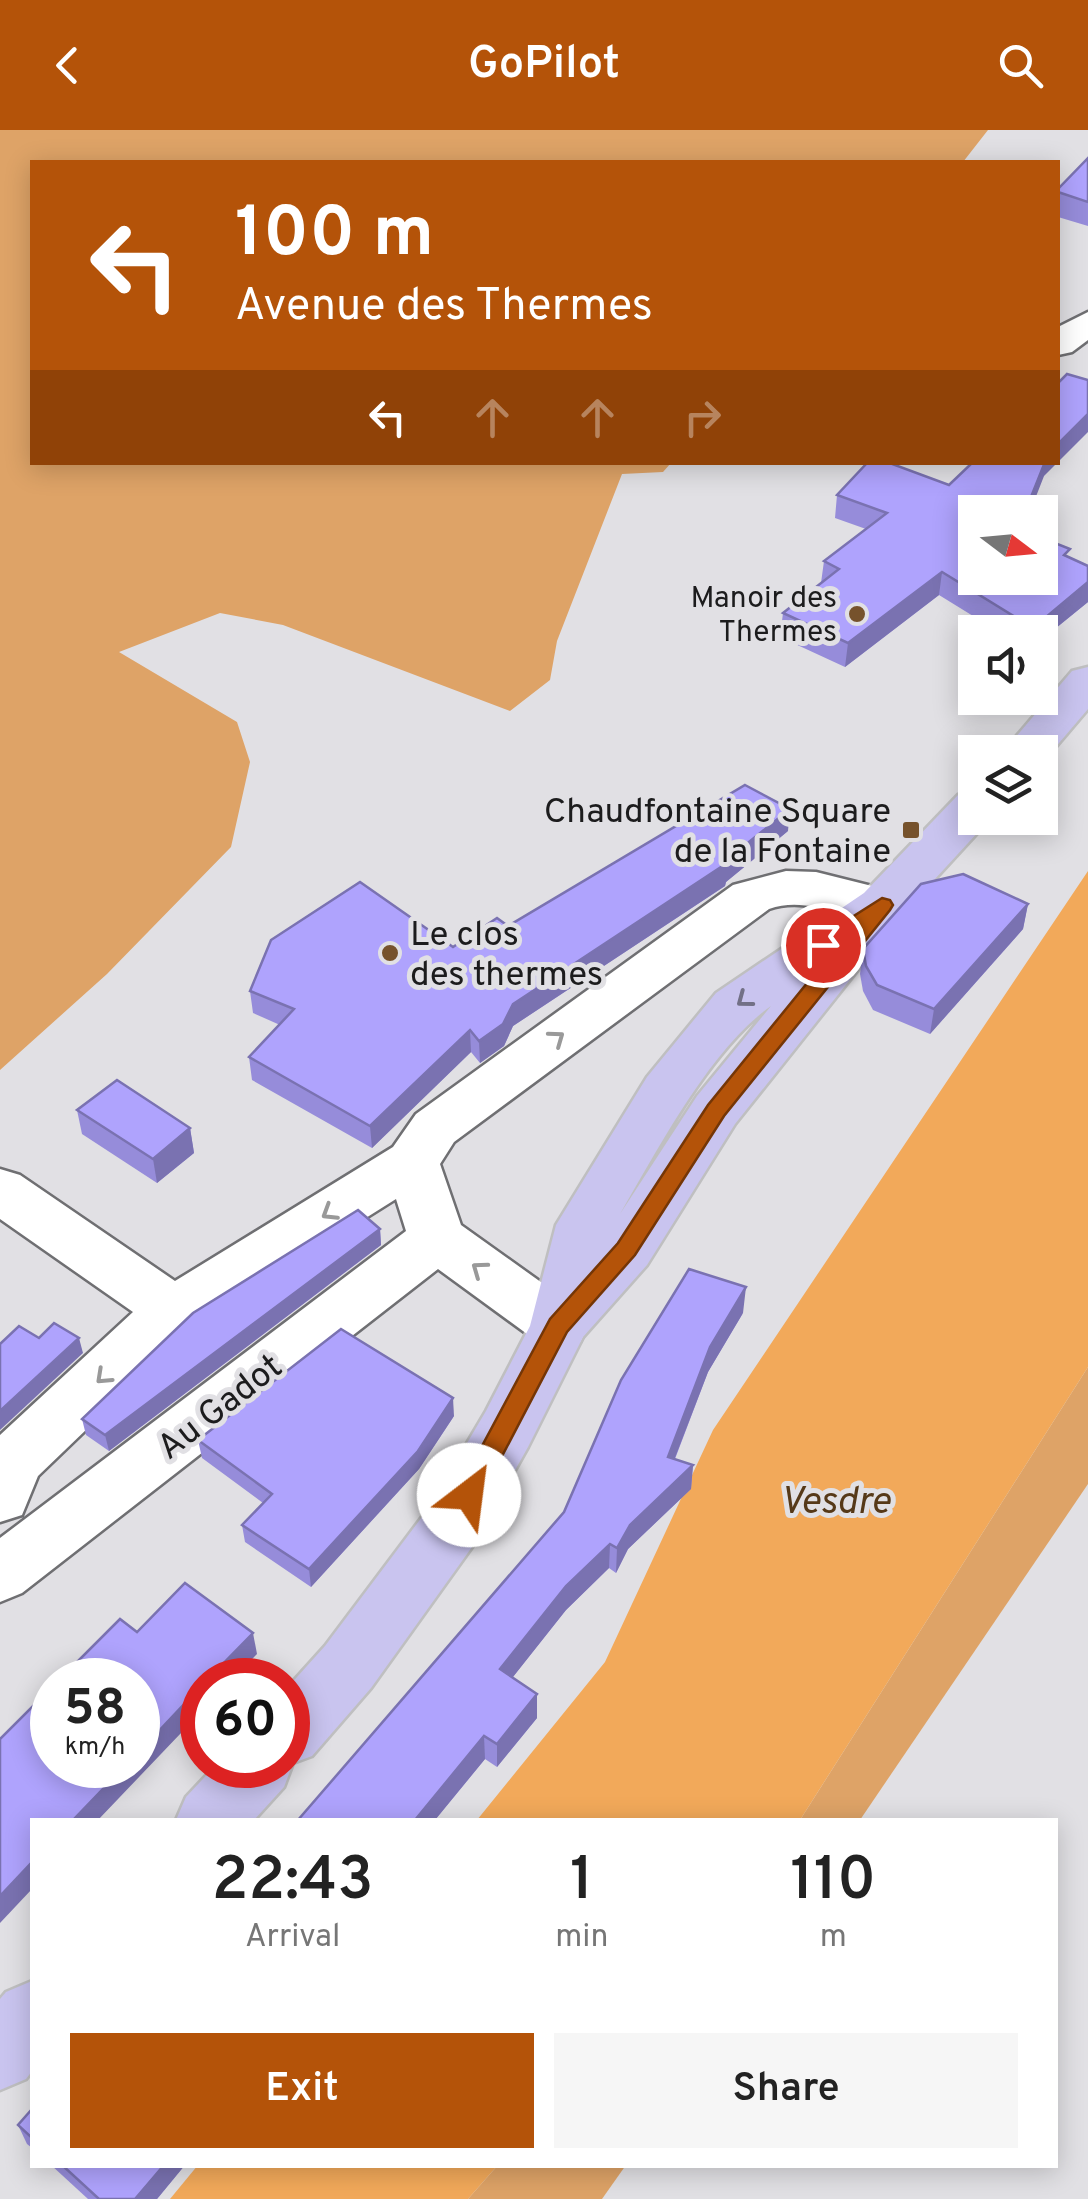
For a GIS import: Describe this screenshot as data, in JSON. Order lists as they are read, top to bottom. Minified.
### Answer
{"streets":{"street":["Au Gadot"]},"water":["Vesdre"],"places":{"other":["Manoir des Thermes","Le clos des thermes"],"transit":["Chaudfontaine Square de la Fontaine"]},"north":"right","page":{"header":"GoPilot","turn":["100 m","Avenue des Thermes"],"speed":"58 km/h","limit":"60","eta":["22:43","Arrival","1","min","110","m"],"buttons":["Exit","Share"]}}
